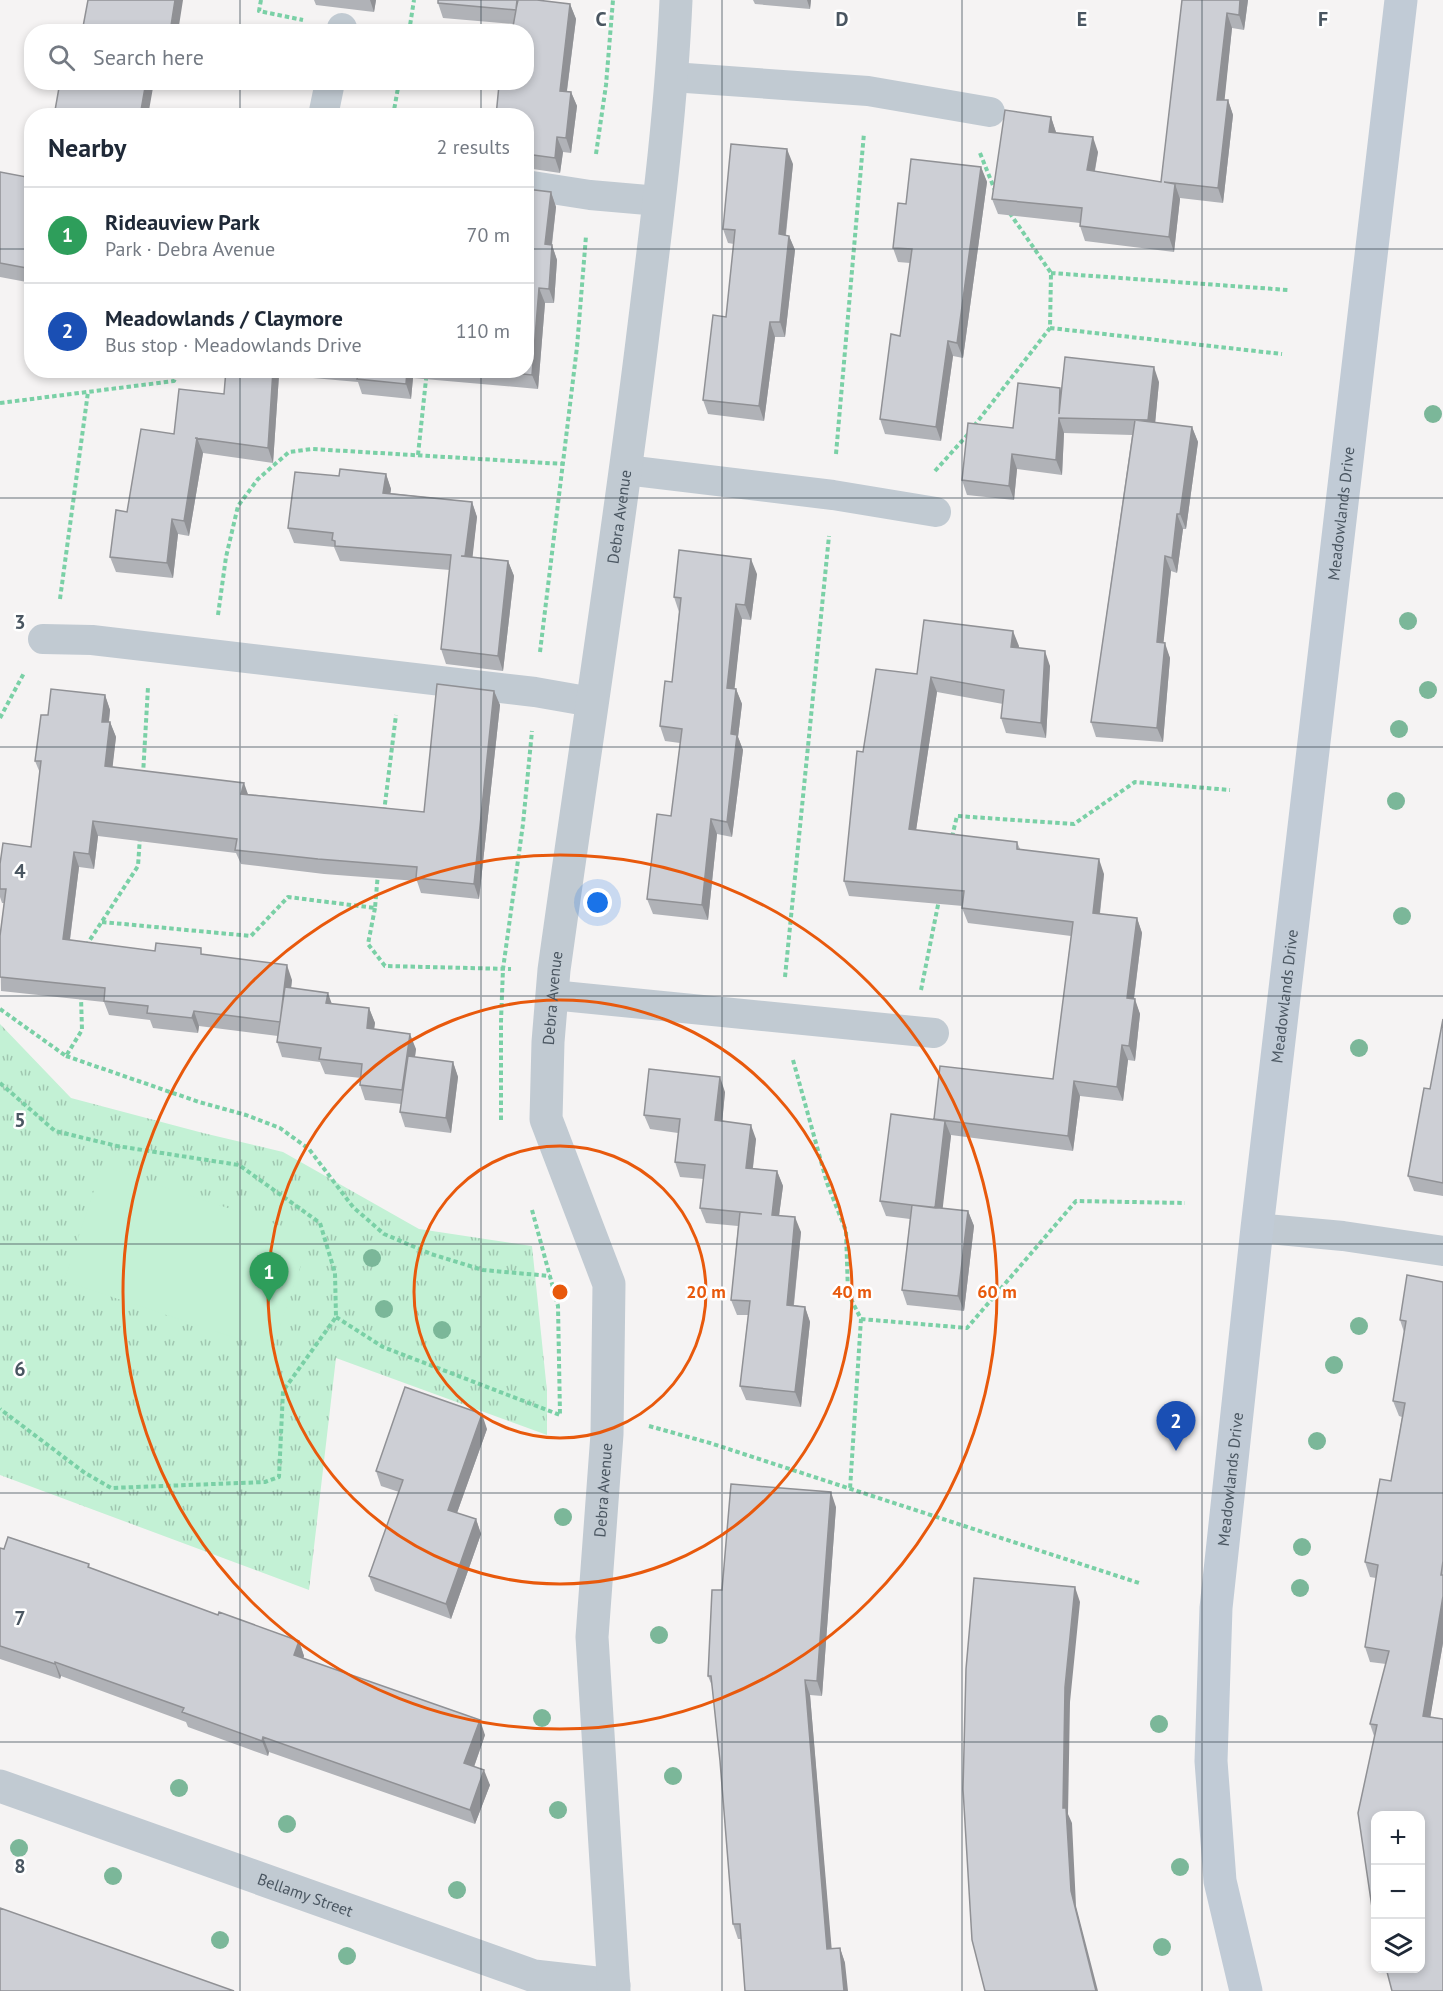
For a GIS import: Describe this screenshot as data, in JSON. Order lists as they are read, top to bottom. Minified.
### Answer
{"streets":{"main road":["Meadowlands Drive"],"street":["Debra Avenue","Bellamy Street"]},"crossings":[["Debra Avenue","Bellamy Street"]],"page":{"search":"Search here","heading":["Nearby","2 results"],"list":[{"mark":"1","name":"Rideauview Park","note":"Park · Debra Avenue","value":"70 m"},{"mark":"2","name":"Meadowlands / Claymore","note":"Bus stop · Meadowlands Drive","value":"110 m"}],"pins":["1","2"],"map_buttons":["+","−"]},"grid":{"columns":["C","D","E","F"],"rows":["3","4","5","6","7","8"]},"rings":["20 m","40 m","60 m"]}
